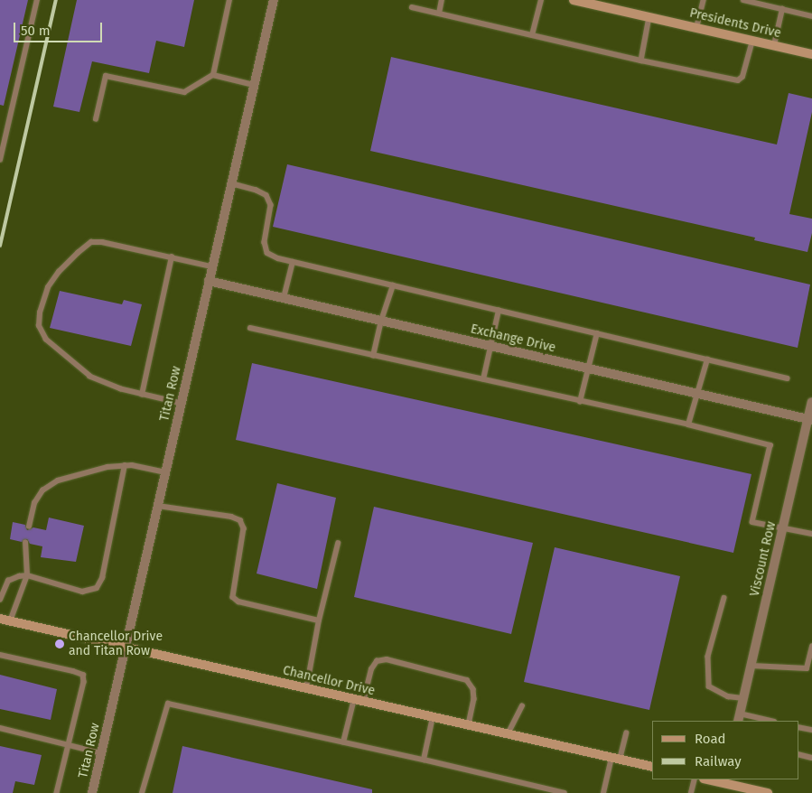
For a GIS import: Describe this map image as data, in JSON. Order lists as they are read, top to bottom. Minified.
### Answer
{"streets":{"street":["Presidents Drive","Exchange Drive","Titan Row","Viscount Row","Chancellor Drive"]},"crossings":[["Exchange Drive","Titan Row"],["Exchange Drive","Viscount Row"],["Titan Row","Chancellor Drive"]],"places":["Chancellor Drive and Titan Row"],"legend":["Road","Railway"],"scale_bar":"50 m"}
